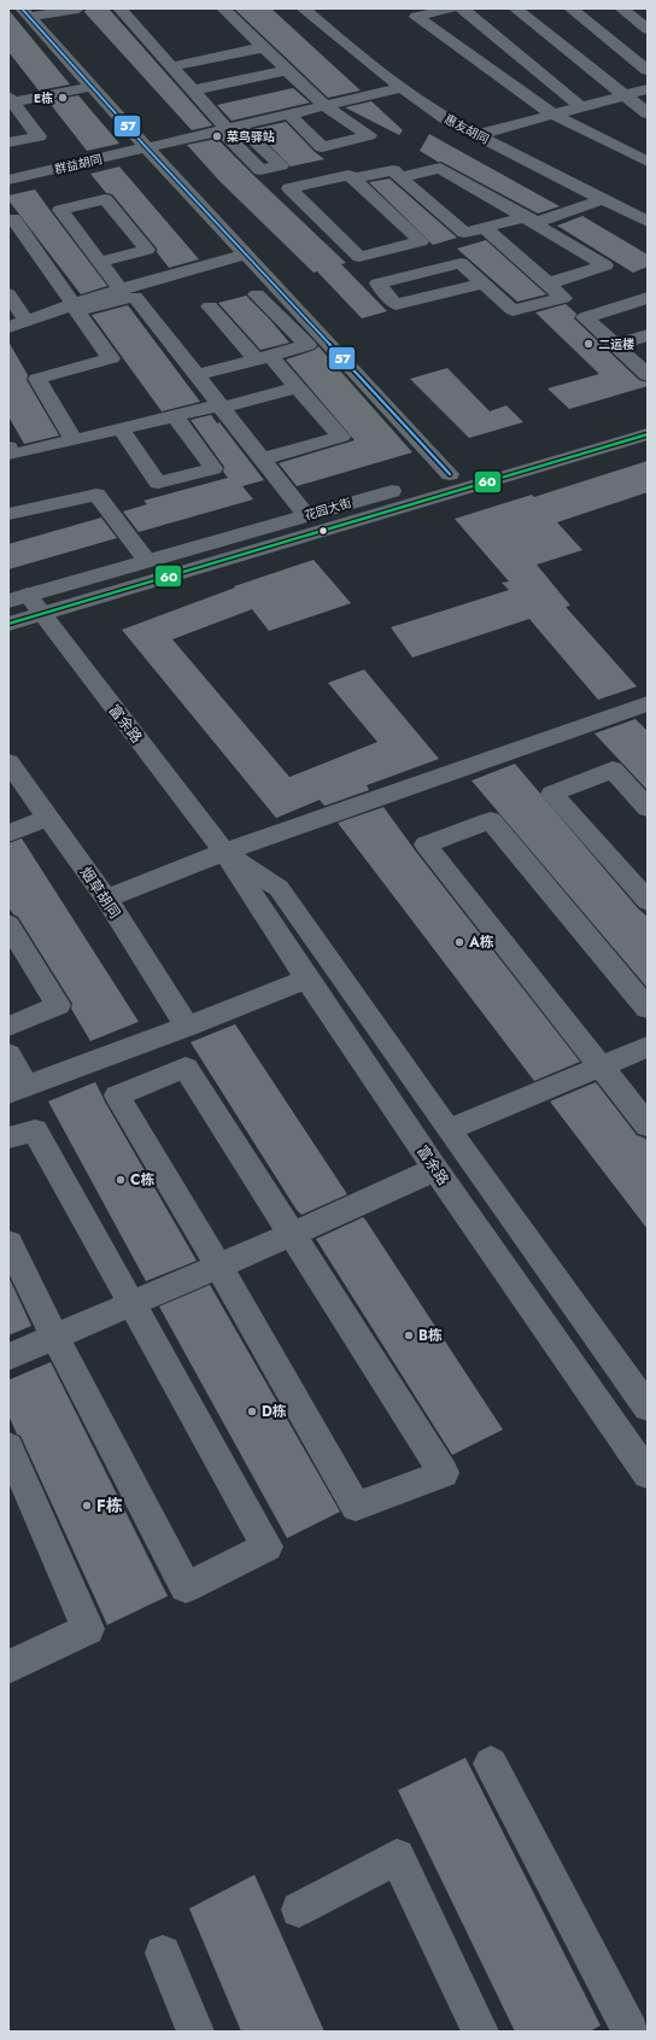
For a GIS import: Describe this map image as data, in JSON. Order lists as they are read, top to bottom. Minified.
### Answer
{"streets":{"main road":["花园大街"],"street":["惠友胡同","群益胡同","富余路","烟草胡同"]},"crossings":[["惠友胡同","群益胡同"],["花园大街","富余路"]],"places":["E栋","菜鸟驿站","二运楼","A栋","C栋","B栋","D栋","F栋"],"lines":["transit line 57","transit line 60"]}
